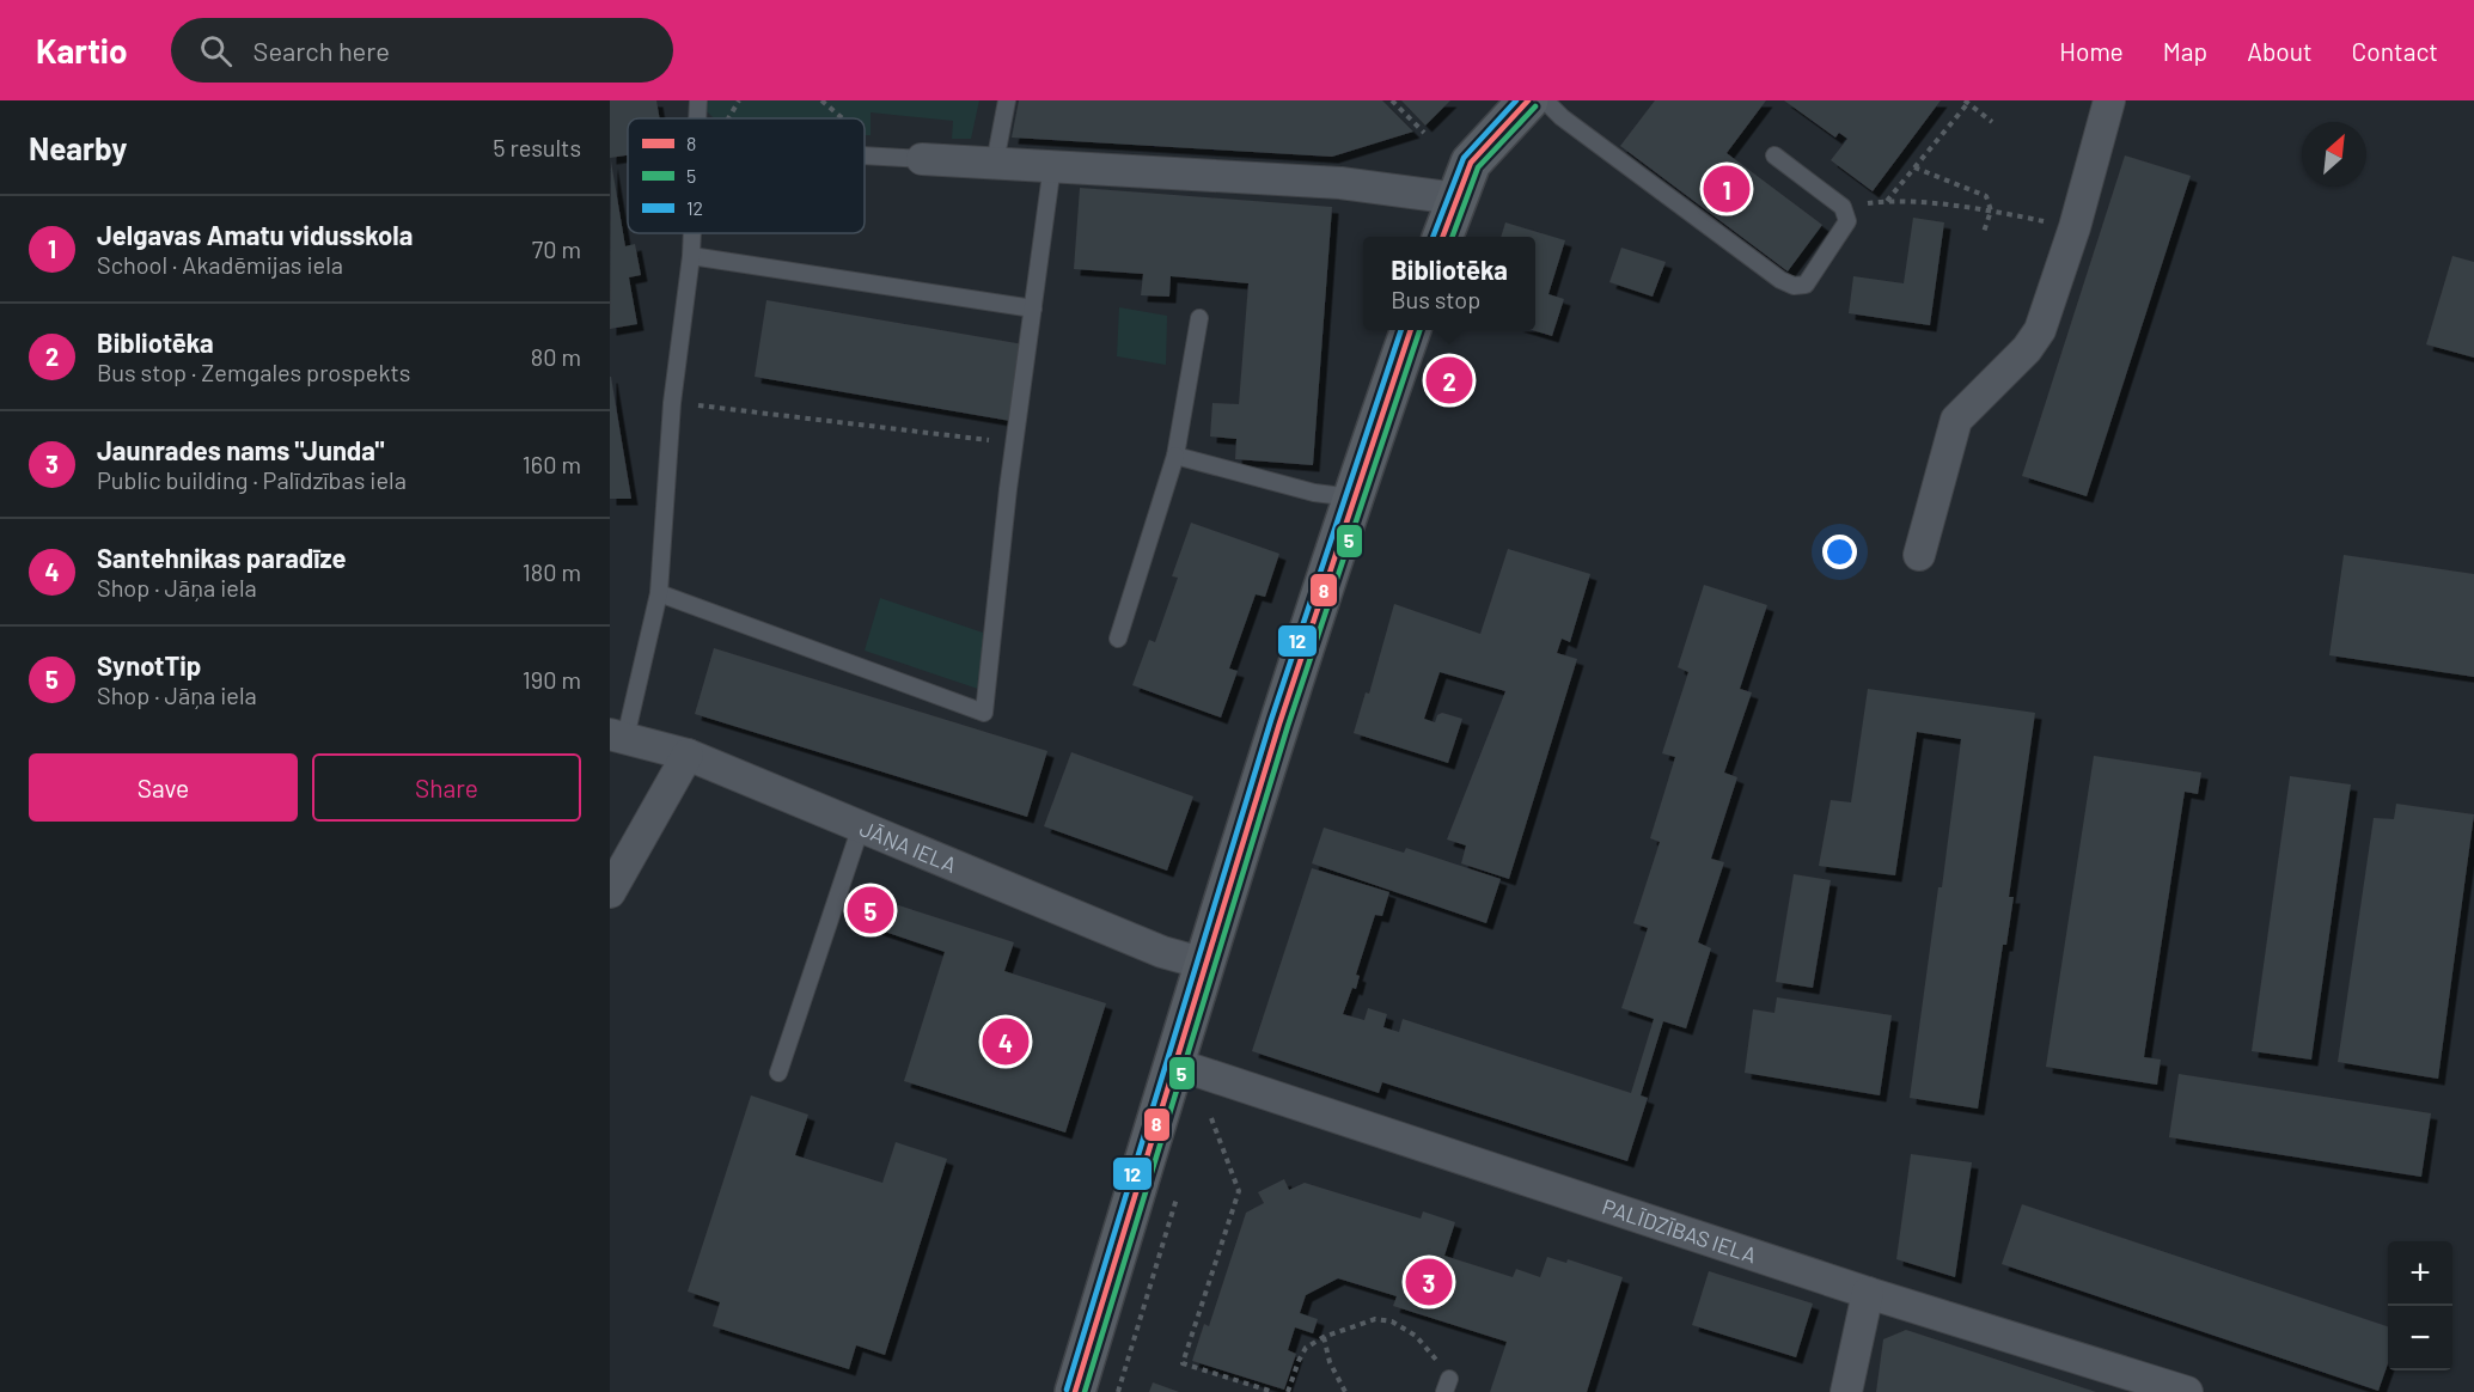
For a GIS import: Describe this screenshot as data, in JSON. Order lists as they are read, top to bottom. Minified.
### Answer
{"streets":{"street":["JĀŅA IELA","PALĪDZĪBAS IELA"]},"lines":["transit line 8","transit line 12","transit line 5"],"legend":["8","5","12"],"north":"top right","page":{"header":"Kartio","search":"Search here","nav":["Home","Map","About","Contact"],"heading":["Nearby","5 results"],"pins":["1","2","5","4","3"],"list":[{"mark":"1","name":"Jelgavas Amatu vidusskola","note":"School · Akadēmijas iela","value":"70 m"},{"mark":"2","name":"Bibliotēka","note":"Bus stop · Zemgales prospekts","value":"80 m"},{"mark":"3","name":"Jaunrades nams \"Junda\"","note":"Public building · Palīdzības iela","value":"160 m"},{"mark":"4","name":"Santehnikas paradīze","note":"Shop · Jāņa iela","value":"180 m"},{"mark":"5","name":"SynotTip","note":"Shop · Jāņa iela","value":"190 m"}],"popup":["Bibliotēka","Bus stop"],"buttons":["Save","Share"],"map_buttons":["+","−"]}}
